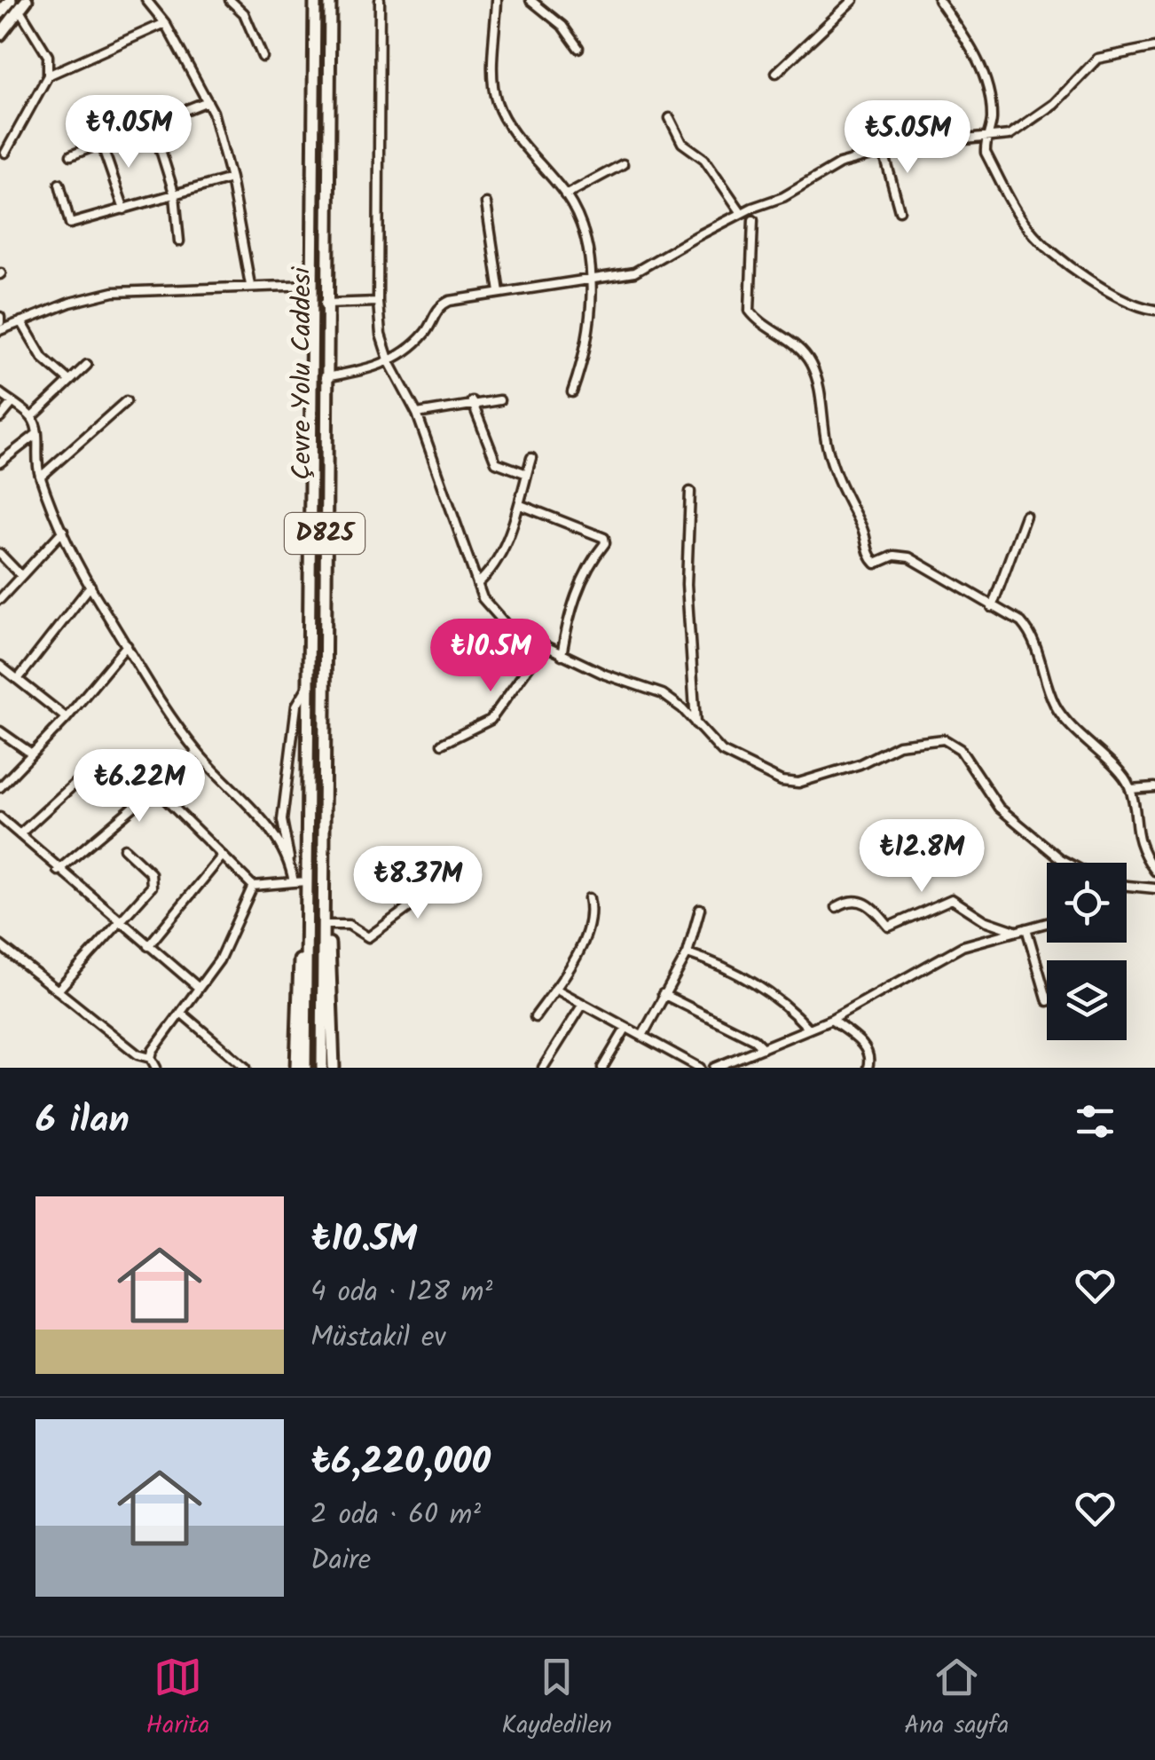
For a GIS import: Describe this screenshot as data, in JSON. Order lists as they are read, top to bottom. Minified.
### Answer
{"streets":{"highway":["Çevre Yolu Caddesi","D825"]},"page":{"price":["₺9.05M","₺5.05M","₺10.5M","₺6.22M","₺12.8M","₺8.37M"],"heading":"6 ilan","list":[{"name":"₺10.5M","note":"4 oda · 128 m² · Müstakil ev"},{"name":"₺6,220,000","note":"2 oda · 60 m² · Daire"}],"tabs":["Harita","Kaydedilen","Ana sayfa"]}}
